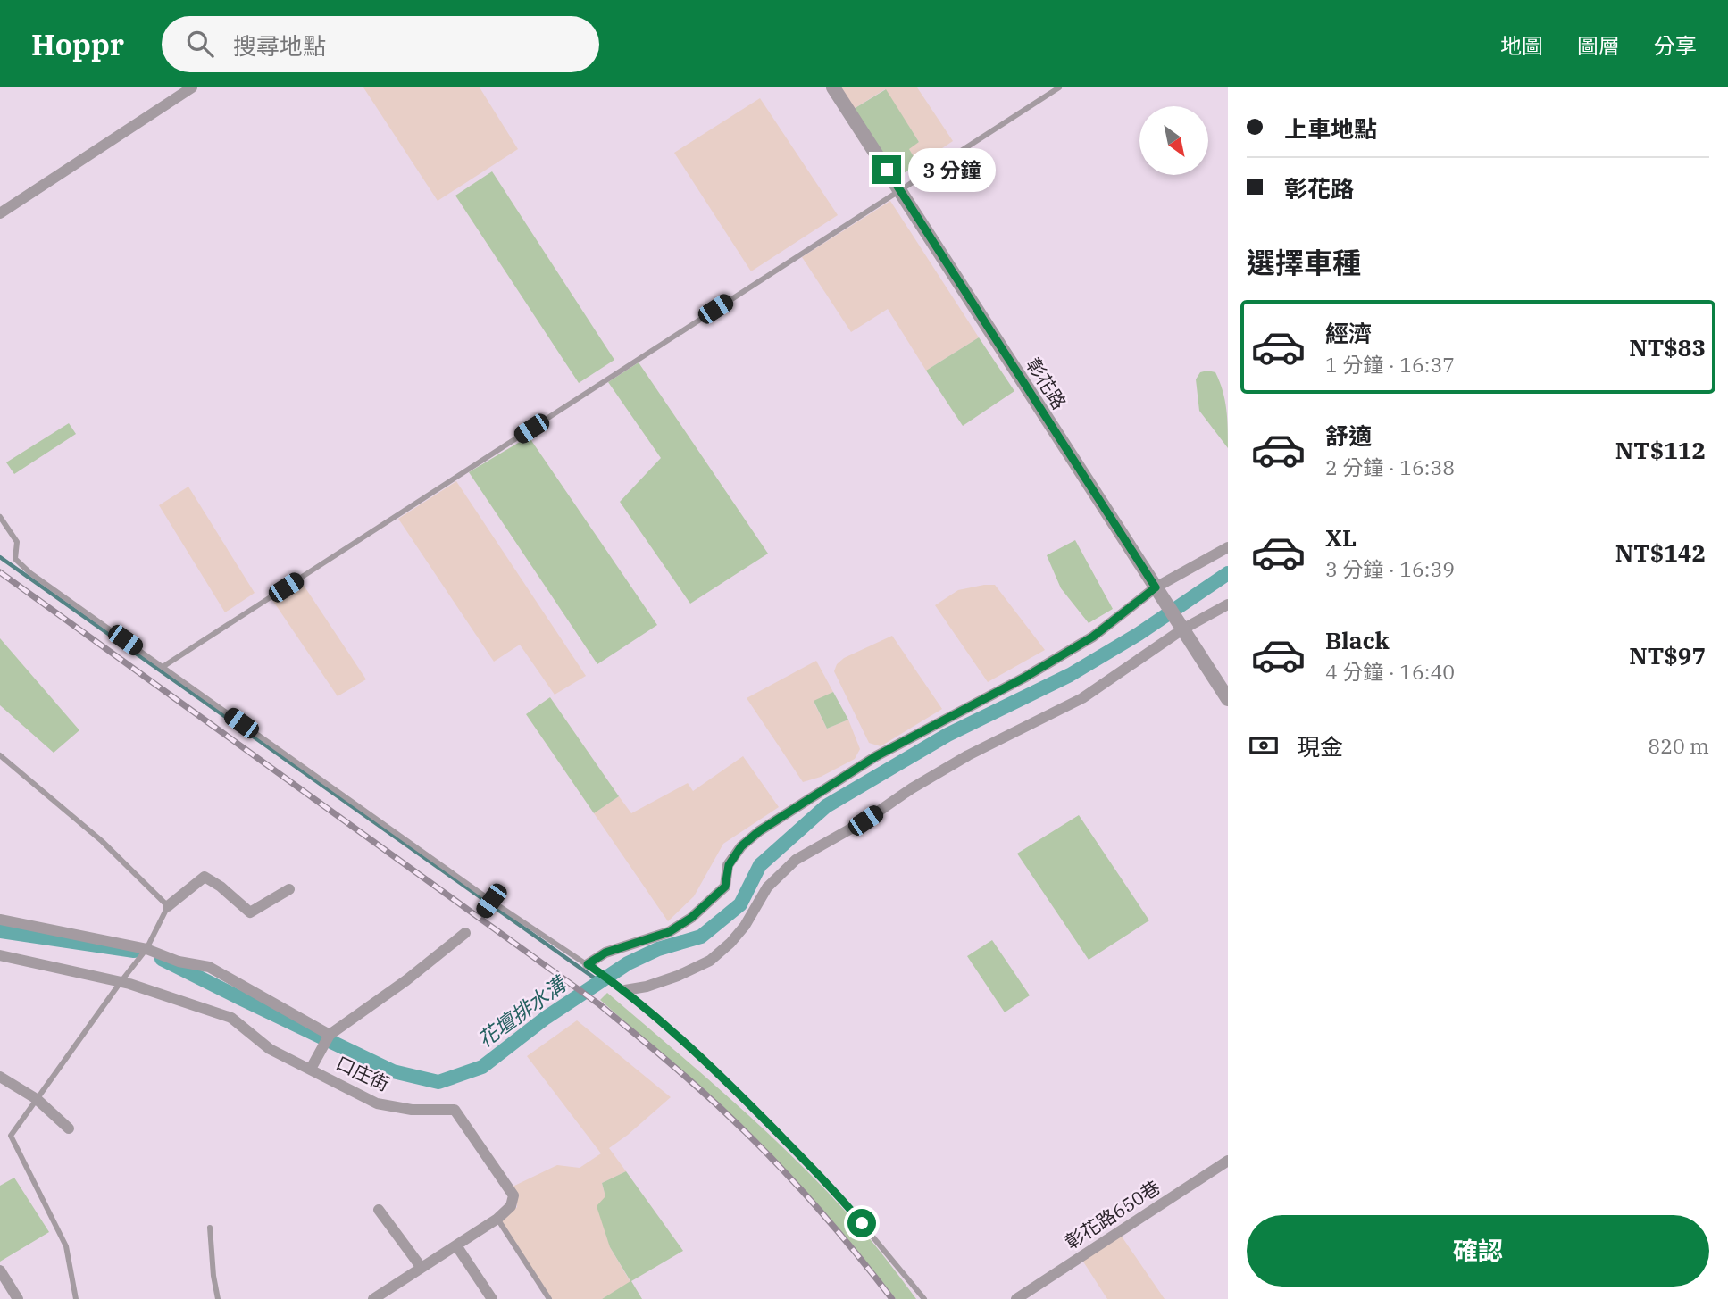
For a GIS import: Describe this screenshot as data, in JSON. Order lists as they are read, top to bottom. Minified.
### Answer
{"streets":{"street":["彰花路","口庄街","彰花路650巷"]},"water":["花壇排水溝"],"north":"bottom right","page":{"header":"Hoppr","search":"搜尋地點","nav":["地圖","圖層","分享"],"banner":["上車地點","彰花路"],"bubble":"3 分鐘","heading":"選擇車種","list":[{"name":"經濟","note":"1 分鐘 · 16:37","value":"NT$83"},{"name":"舒適","note":"2 分鐘 · 16:38","value":"NT$112"},{"name":"XL","note":"3 分鐘 · 16:39","value":"NT$142"},{"name":"Black","note":"4 分鐘 · 16:40","value":"NT$97"}],"pay":["現金","820 m"],"buttons":"確認"}}
